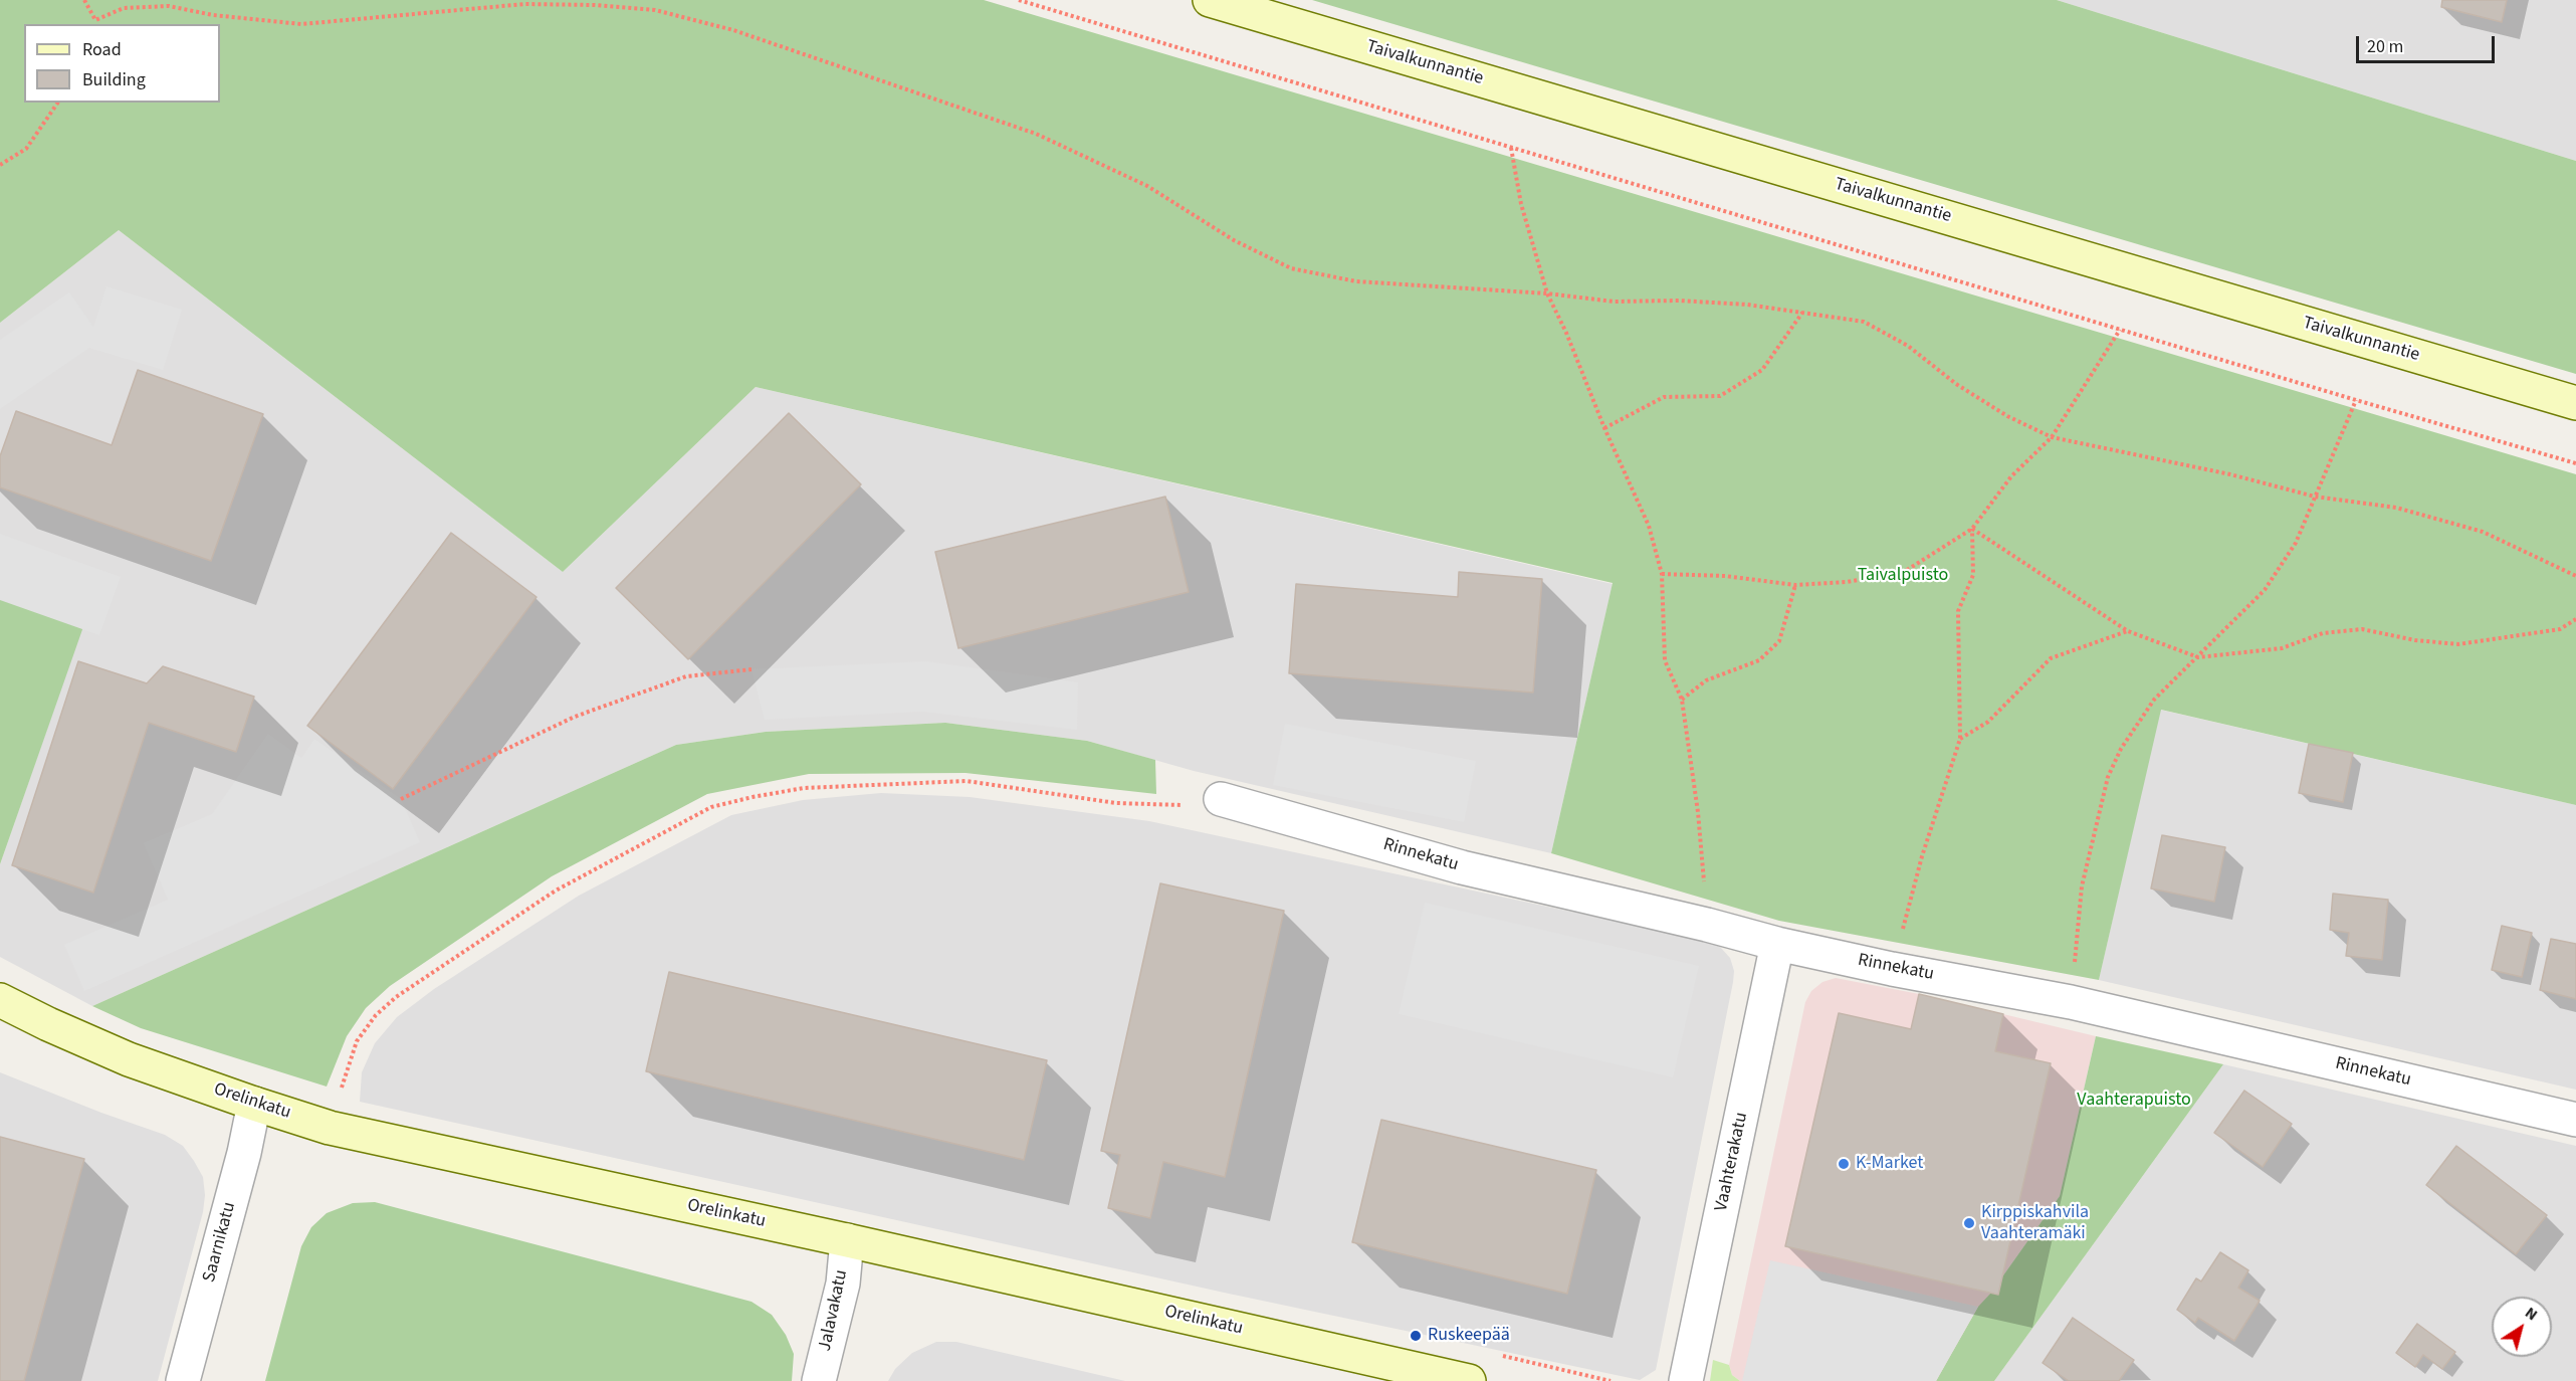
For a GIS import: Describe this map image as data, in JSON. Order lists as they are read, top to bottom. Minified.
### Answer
{"streets":{"street":["Taivalkunnantie","Rinnekatu","Orelinkatu","Vaahterakatu","Saarnikatu","Jalavakatu"]},"crossings":[["Rinnekatu","Vaahterakatu"],["Orelinkatu","Saarnikatu"],["Orelinkatu","Jalavakatu"]],"parks":["Taivalpuisto","Vaahterapuisto"],"places":["K-Market","Kirppiskahvila Vaahteramäki","Ruskeepää"],"legend":["Road","Building"],"scale_bar":"20 m","north":"top right"}
